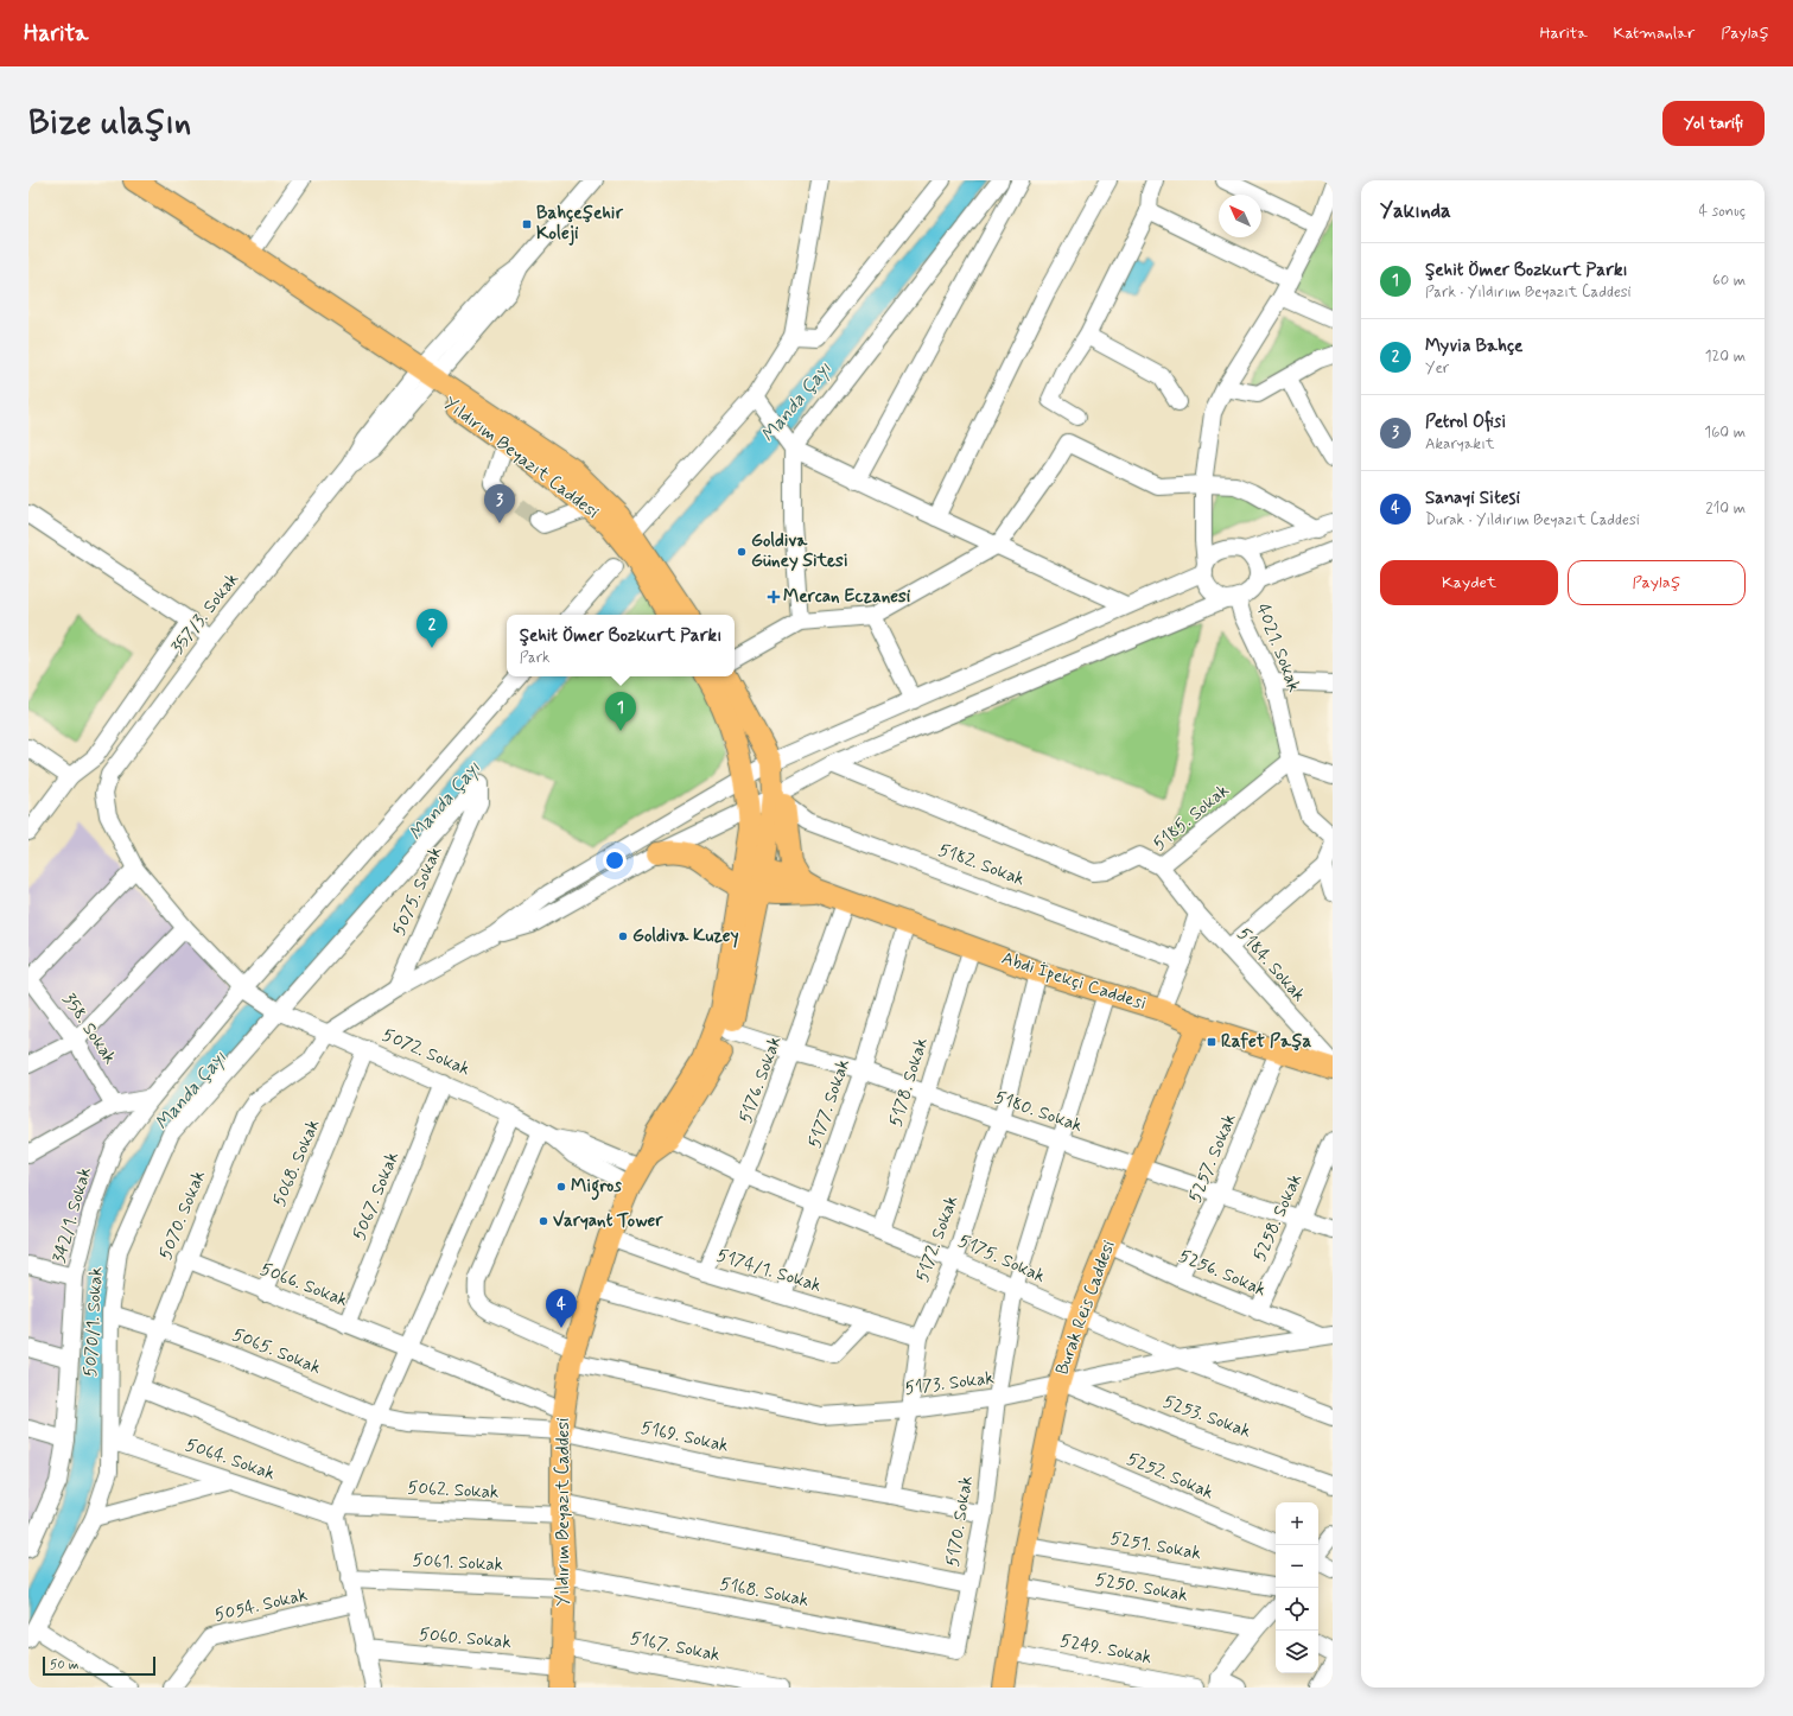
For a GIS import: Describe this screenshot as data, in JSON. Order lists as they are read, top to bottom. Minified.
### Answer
{"streets":{"main road":["Yıldırım Beyazıt Caddesi","Abdi İpekçi Caddesi","Burak Reis Caddesi"],"street":["357/3. Sokak","4021. Sokak","5185. Sokak","5182. Sokak","5075. Sokak","5184. Sokak","358. Sokak","5072. Sokak","5176. Sokak","5178. Sokak","5177. Sokak","5180. Sokak","5257. Sokak","5068. Sokak","5067. Sokak","342/1. Sokak","5070. Sokak","5258. Sokak","5172. Sokak","5175. Sokak","5174/1. Sokak","5256. Sokak","5066. Sokak","5070/1. Sokak","5065. Sokak","5173. Sokak","5253. Sokak","5169. Sokak","5064. Sokak","5252. Sokak","5062. Sokak","5170. Sokak","5251. Sokak","5061. Sokak","5250. Sokak","5168. Sokak","5054. Sokak","5060. Sokak","5167. Sokak","5249. Sokak"]},"crossings":[["Yıldırım Beyazıt Caddesi","357/3. Sokak"],["Yıldırım Beyazıt Caddesi","5072. Sokak"],["Yıldırım Beyazıt Caddesi","5174/1. Sokak"],["Yıldırım Beyazıt Caddesi","5066. Sokak"],["Yıldırım Beyazıt Caddesi","5173. Sokak"],["Yıldırım Beyazıt Caddesi","5169. Sokak"],["Yıldırım Beyazıt Caddesi","5062. Sokak"],["Yıldırım Beyazıt Caddesi","5061. Sokak"],["Yıldırım Beyazıt Caddesi","5168. Sokak"],["Yıldırım Beyazıt Caddesi","5060. Sokak"],["Yıldırım Beyazıt Caddesi","5167. Sokak"],["357/3. Sokak","5072. Sokak"],["4021. Sokak","5185. Sokak"],["5185. Sokak","5184. Sokak"],["5075. Sokak","5072. Sokak"],["5075. Sokak","5070/1. Sokak"],["Abdi İpekçi Caddesi","5176. Sokak"],["Abdi İpekçi Caddesi","5178. Sokak"],["Abdi İpekçi Caddesi","5177. Sokak"],["Abdi İpekçi Caddesi","5257. Sokak"],["Abdi İpekçi Caddesi","5172. Sokak"],["Abdi İpekçi Caddesi","Burak Reis Caddesi"],["Abdi İpekçi Caddesi","5170. Sokak"],["5072. Sokak","5068. Sokak"],["5072. Sokak","5067. Sokak"],["5072. Sokak","342/1. Sokak"],["5072. Sokak","5070. Sokak"],["5072. Sokak","5070/1. Sokak"],["5072. Sokak","5173. Sokak"],["5176. Sokak","5180. Sokak"],["5176. Sokak","5175. Sokak"],["5176. Sokak","5174/1. Sokak"],["5178. Sokak","5180. Sokak"],["5178. Sokak","5175. Sokak"],["5177. Sokak","5180. Sokak"],["5177. Sokak","5175. Sokak"],["5177. Sokak","5174/1. Sokak"],["5180. Sokak","5257. Sokak"],["5180. Sokak","5258. Sokak"],["5180. Sokak","5172. Sokak"],["5180. Sokak","Burak Reis Caddesi"],["5180. Sokak","5170. Sokak"],["5257. Sokak","5256. Sokak"],["5068. Sokak","5066. Sokak"],["5067. Sokak","5066. Sokak"],["5070. Sokak","5066. Sokak"],["5070. Sokak","5070/1. Sokak"],["5070. Sokak","5065. Sokak"],["5070. Sokak","5064. Sokak"],["5258. Sokak","5256. Sokak"],["5172. Sokak","5175. Sokak"],["5172. Sokak","5174/1. Sokak"],["5172. Sokak","5173. Sokak"],["5172. Sokak","5169. Sokak"],["5175. Sokak","Burak Reis Caddesi"],["5175. Sokak","5173. Sokak"],["5175. Sokak","5170. Sokak"],["5256. Sokak","Burak Reis Caddesi"],["5256. Sokak","5173. Sokak"],["5066. Sokak","5169. Sokak"],["Burak Reis Caddesi","5173. Sokak"],["Burak Reis Caddesi","5253. Sokak"],["Burak Reis Caddesi","5252. Sokak"],["Burak Reis Caddesi","5251. Sokak"],["Burak Reis Caddesi","5250. Sokak"],["Burak Reis Caddesi","5249. Sokak"],["5070/1. Sokak","5065. Sokak"],["5070/1. Sokak","5064. Sokak"],["5065. Sokak","5169. Sokak"],["5173. Sokak","5253. Sokak"],["5173. Sokak","5170. Sokak"],["5169. Sokak","5170. Sokak"],["5064. Sokak","5062. Sokak"],["5062. Sokak","5170. Sokak"],["5170. Sokak","5168. Sokak"],["5061. Sokak","5168. Sokak"]],"water":["Manda Çayı"],"places":{"transit":["Bahçeşehir Koleji","Rafet Paşa"],"other":["Goldiva Güney Sitesi","Goldiva Kuzey","Migros","Varyant Tower"],"health":["Mercan Eczanesi"]},"scale_bar":"50 m","north":"top left","page":{"header":"Harita","nav":["Harita","Katmanlar","Paylaş"],"buttons":["Yol tarifi",["Kaydet","Paylaş"]],"title":"Bize ulaşın","heading":["Yakında","4 sonuç"],"list":[{"mark":"1","name":"Şehit Ömer Bozkurt Parkı","note":"Park · Yıldırım Beyazıt Caddesi","value":"60 m"},{"mark":"2","name":"Myvia Bahçe","note":"Yer","value":"120 m"},{"mark":"3","name":"Petrol Ofisi","note":"Akaryakıt","value":"160 m"},{"mark":"4","name":"Sanayi Sitesi","note":"Durak · Yıldırım Beyazıt Caddesi","value":"210 m"}],"pins":["3","2","1","4"],"popup":["Şehit Ömer Bozkurt Parkı","Park"],"map_buttons":["+","−"],"scale":"50 m"}}
